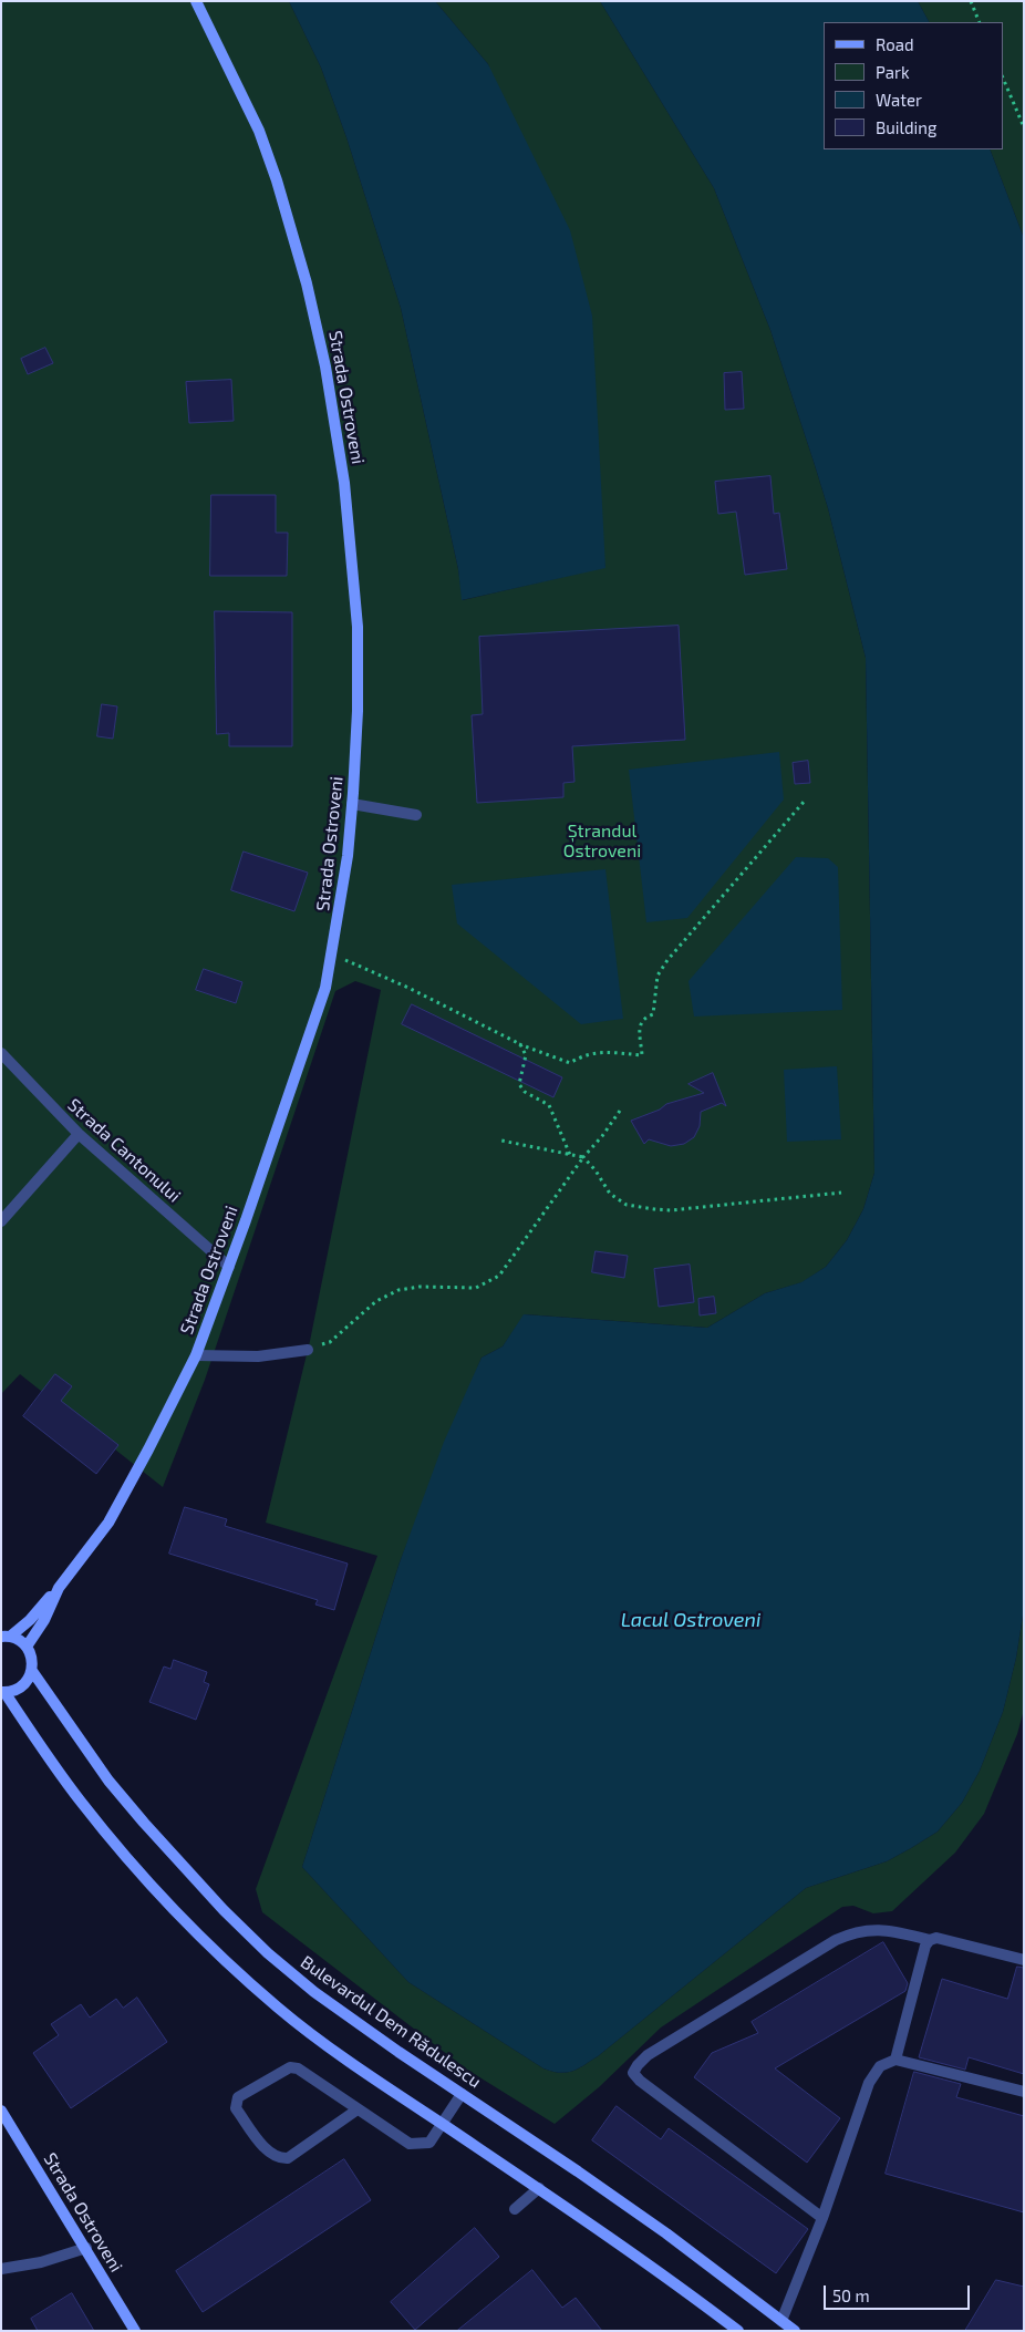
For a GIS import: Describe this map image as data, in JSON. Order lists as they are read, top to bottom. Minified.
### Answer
{"streets":{"main road":["Strada Ostroveni","Bulevardul Dem Rădulescu"],"lane":["Strada Cantonului"]},"crossings":[["Strada Ostroveni","Strada Cantonului"],["Strada Ostroveni","Bulevardul Dem Rădulescu"]],"water":["Lacul Ostroveni"],"parks":["Ștrandul Ostroveni"],"legend":["Road","Park","Water","Building"],"scale_bar":"50 m"}
